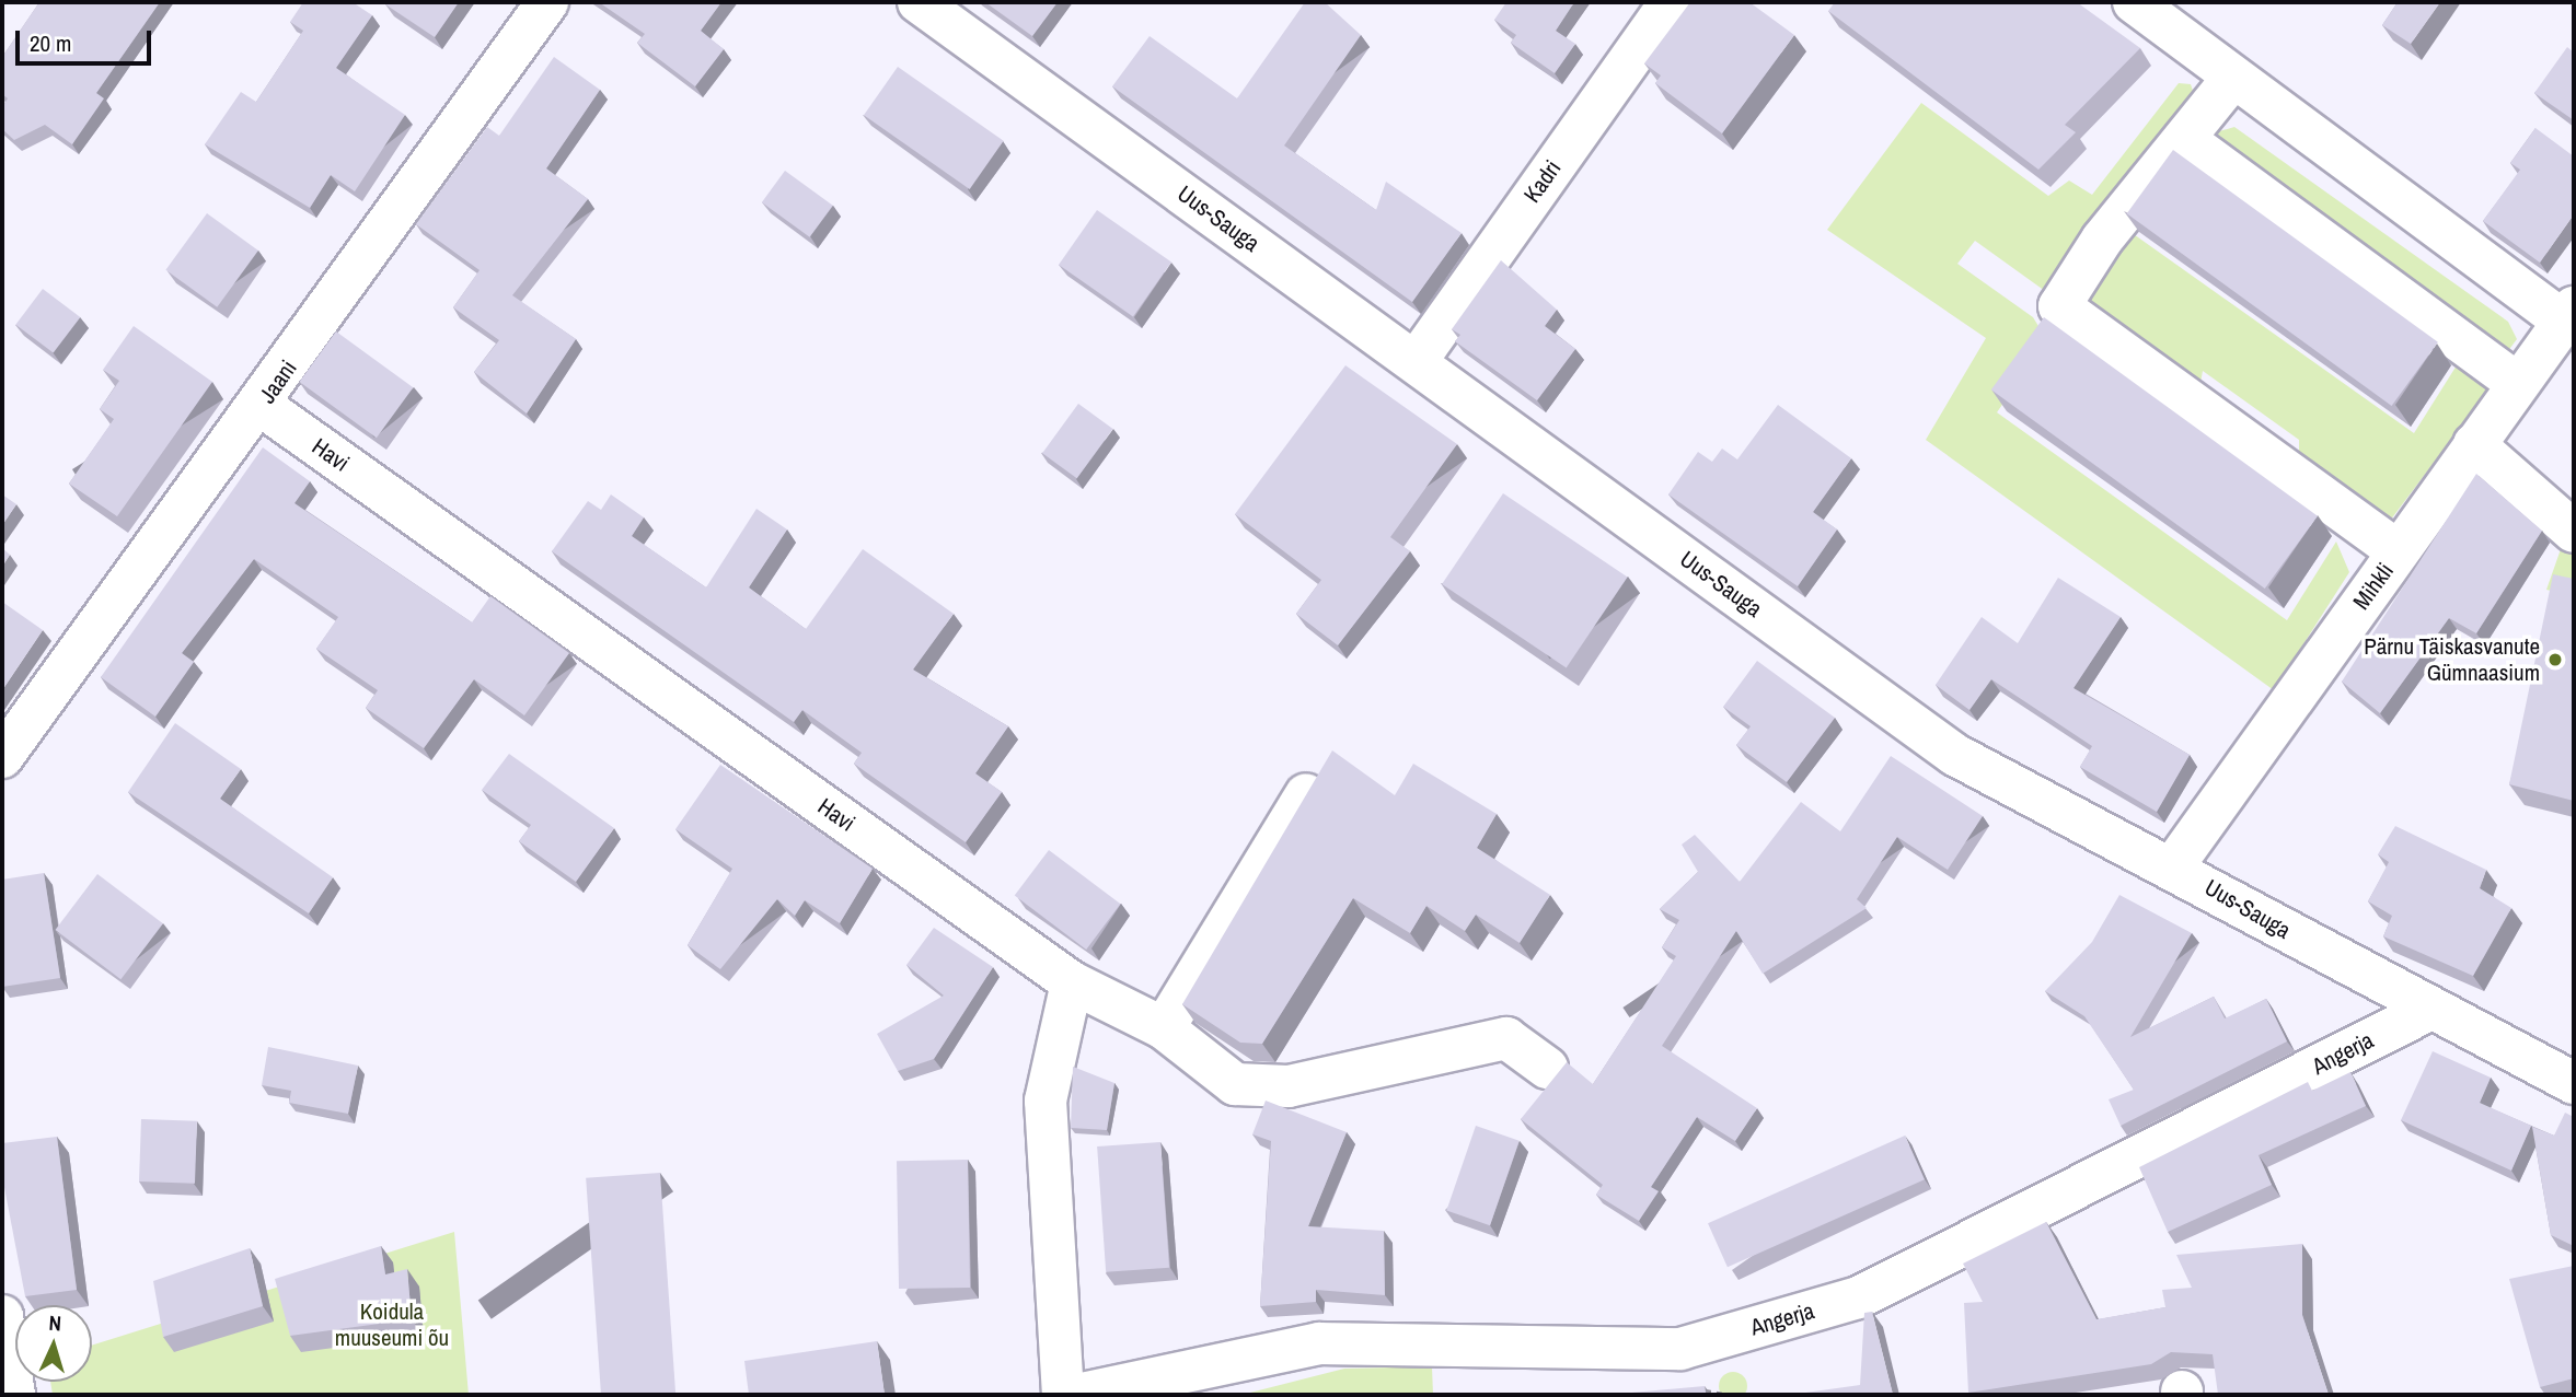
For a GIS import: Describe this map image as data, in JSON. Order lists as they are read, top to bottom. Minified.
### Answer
{"streets":{"street":["Kadri","Uus-Sauga","Jaani","Havi","Mihkli","Angerja"]},"crossings":[["Kadri","Uus-Sauga"],["Uus-Sauga","Mihkli"],["Uus-Sauga","Angerja"],["Jaani","Havi"]],"parks":["Koidula muuseumi õu"],"places":["Pärnu Täiskasvanute Gümnaasium"],"scale_bar":"20 m","north":"top"}
